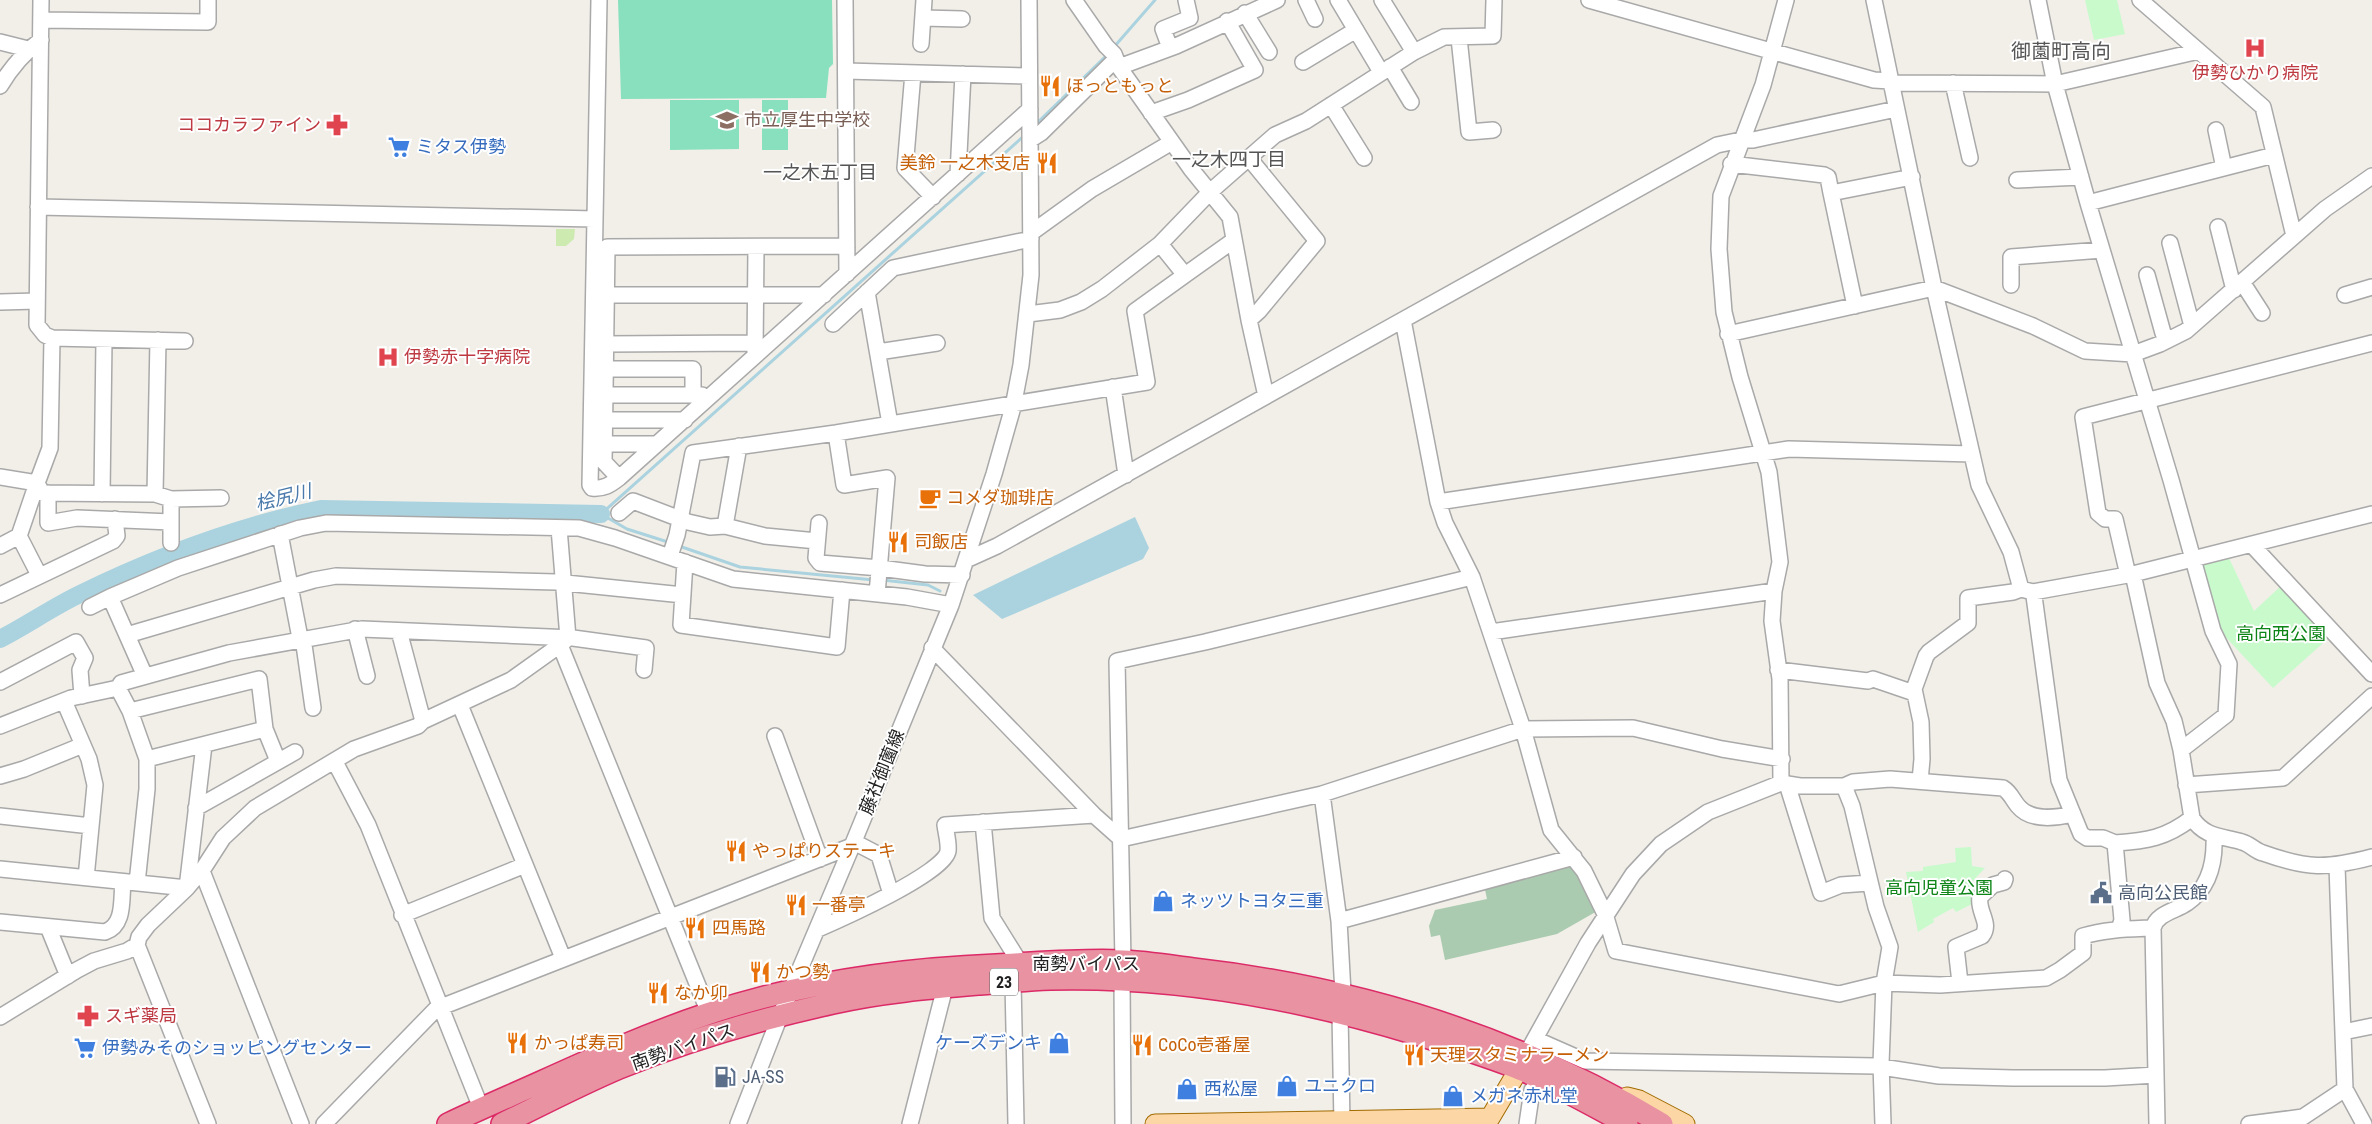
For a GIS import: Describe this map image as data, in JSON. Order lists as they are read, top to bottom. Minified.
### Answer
{"streets":{"highway":["南勢バイパス","23"],"street":["藤社御薗線"]},"crossings":[["藤社御薗線","南勢バイパス"]],"districts":["御薗町高向","一之木四丁目","一之木五丁目"],"water":["桧尻川"],"parks":["高向西公園","高向児童公園"],"places":{"hospital":["伊勢ひかり病院","伊勢赤十字病院"],"restaurant":["ほっともっと","美鈴 一之木支店","司飯店","やっぱりステーキ","一番亭","四馬路","かつ勢","なか卯","かっぱ寿司","CoCo壱番屋","天理スタミナラーメン"],"school or university":["市立厚生中学校"],"pharmacy":["ココカラファイン","スギ薬局"],"supermarket":["ミタス伊勢","伊勢みそのショッピングセンター"],"cafe":["コメダ珈琲店"],"public building":["高向公民館"],"shop":["ネッツトヨタ三重","ケーズデンキ","ユニクロ","西松屋","メガネ赤札堂"],"fuel station":["JA-SS"]}}
